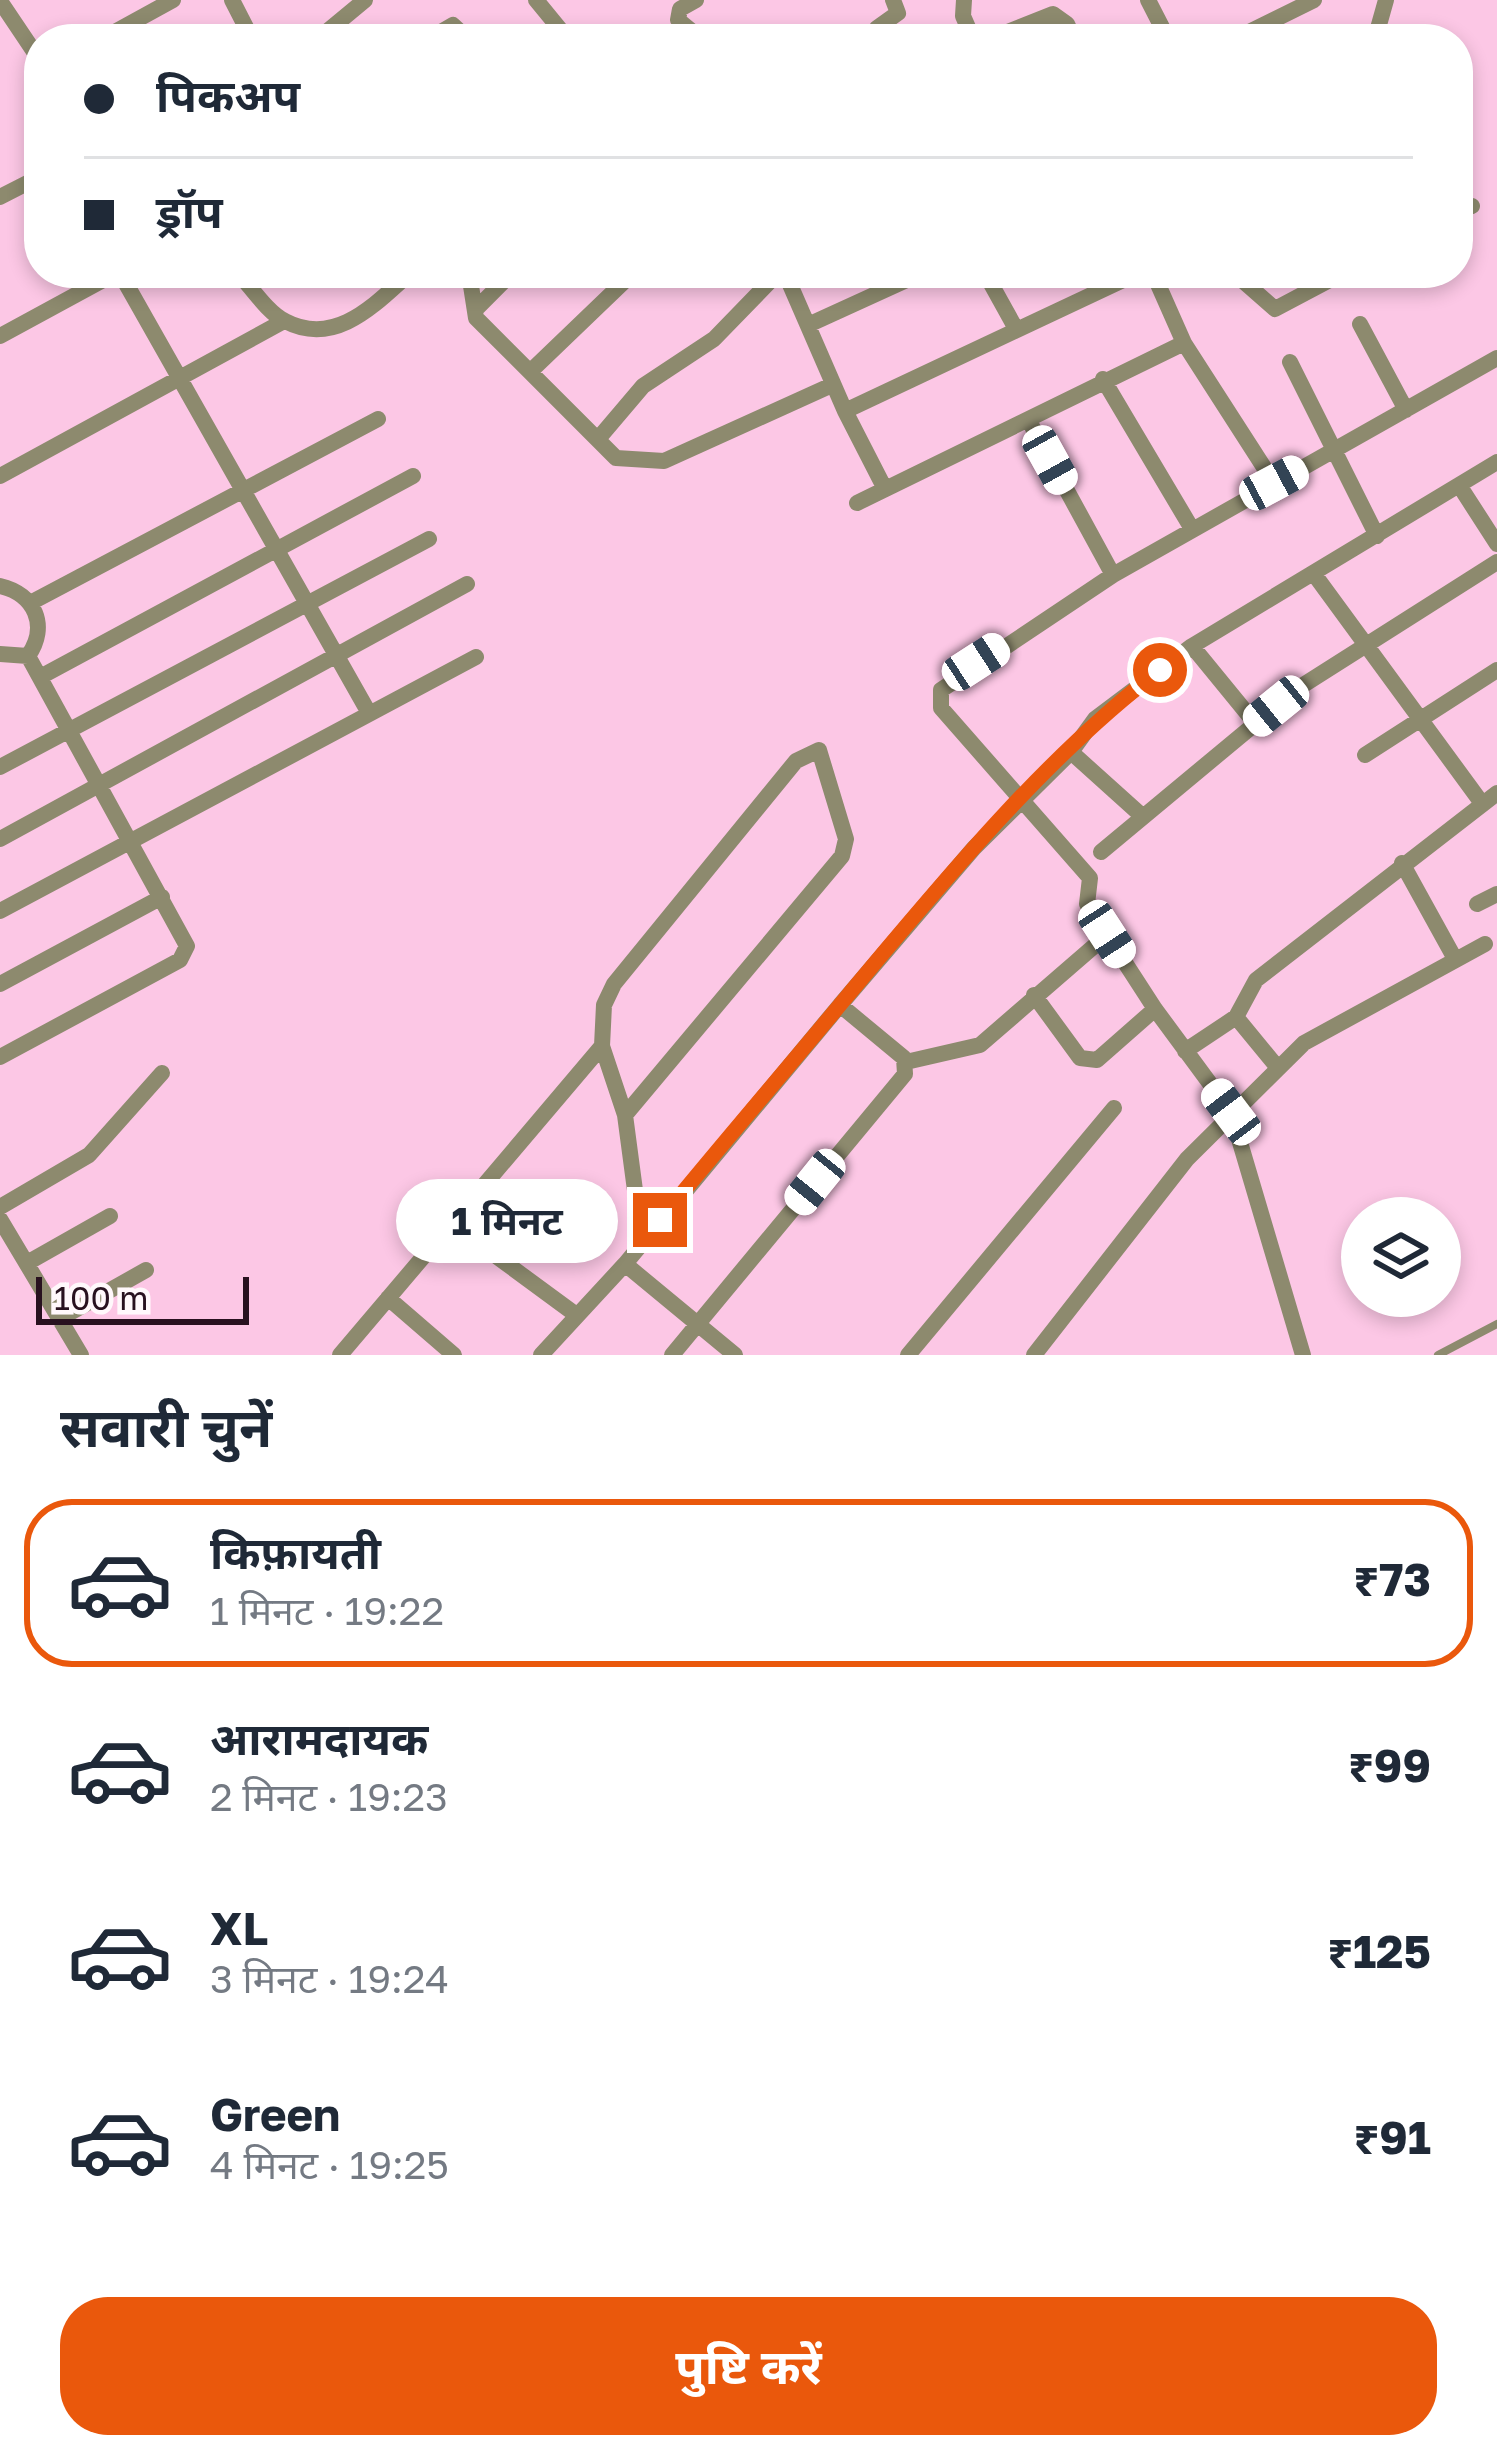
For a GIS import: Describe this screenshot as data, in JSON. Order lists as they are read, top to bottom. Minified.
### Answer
{"scale_bar":"100 m","page":{"banner":["पिकअप","ड्रॉप"],"bubble":"1 मिनट","scale":"100 m","heading":"सवारी चुनें","list":[{"name":"किफ़ायती","note":"1 मिनट · 19:22","value":"₹73"},{"name":"आरामदायक","note":"2 मिनट · 19:23","value":"₹99"},{"name":"XL","note":"3 मिनट · 19:24","value":"₹125"},{"name":"Green","note":"4 मिनट · 19:25","value":"₹91"}],"buttons":"पुष्टि करें"}}
